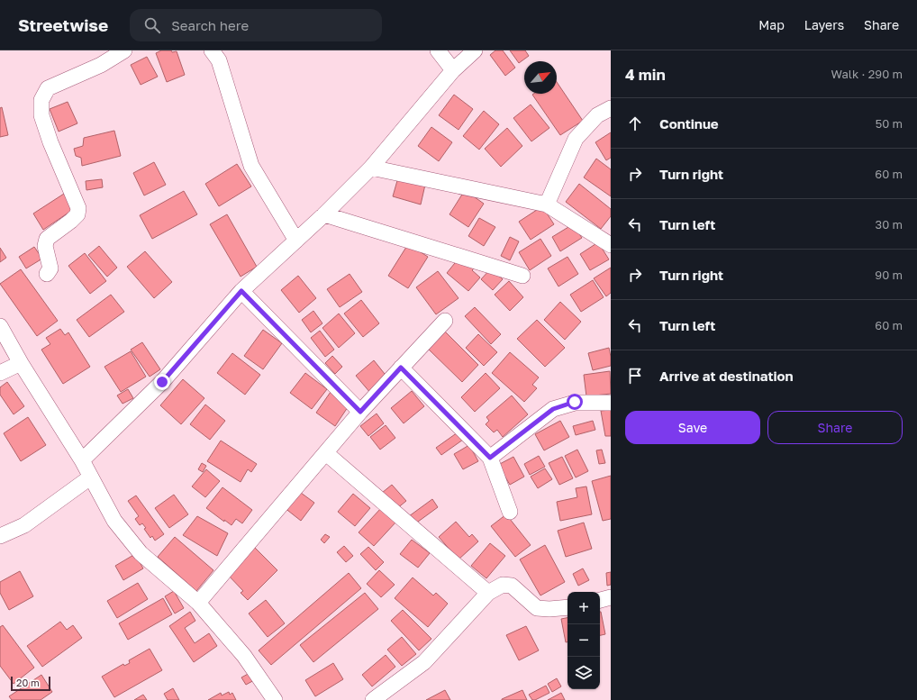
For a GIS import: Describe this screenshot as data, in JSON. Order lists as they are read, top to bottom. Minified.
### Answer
{"scale_bar":"20 m","north":"top right","page":{"header":"Streetwise","search":"Search here","nav":["Map","Layers","Share"],"heading":["4 min","Walk · 290 m"],"list":[["Continue","50 m"],["Turn right","60 m"],["Turn left","30 m"],["Turn right","90 m"],["Turn left","60 m"],"Arrive at destination"],"buttons":["Save","Share"],"map_buttons":["+","−"],"scale":"20 m"}}
